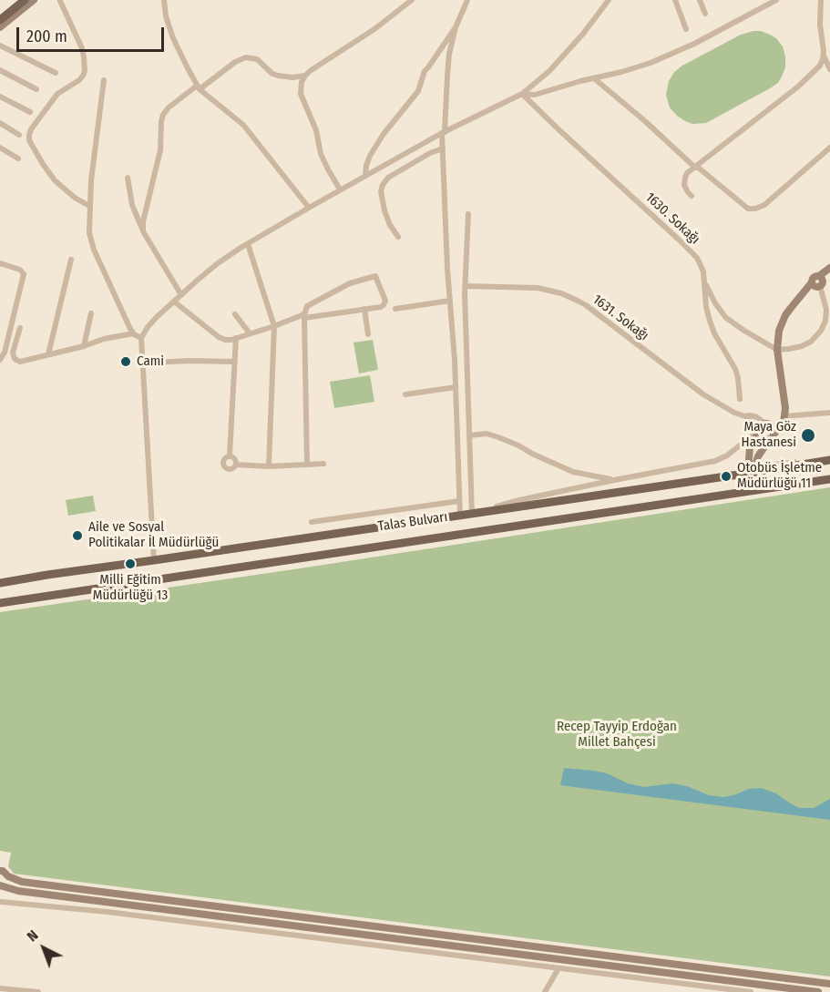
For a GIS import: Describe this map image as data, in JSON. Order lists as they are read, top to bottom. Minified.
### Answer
{"streets":{"main road":["Talas Bulvarı"],"street":["1630. Sokağı","1631. Sokağı"]},"parks":["Recep Tayyip Erdoğan Millet Bahçesi"],"places":["Cami","Maya Göz Hastanesi","Otobüs İşletme Müdürlüğü 11","Aile ve Sosyal Politikalar İl Müdürlüğü","Milli Eğitim Müdürlüğü 13"],"scale_bar":"200 m","north":"top left"}
